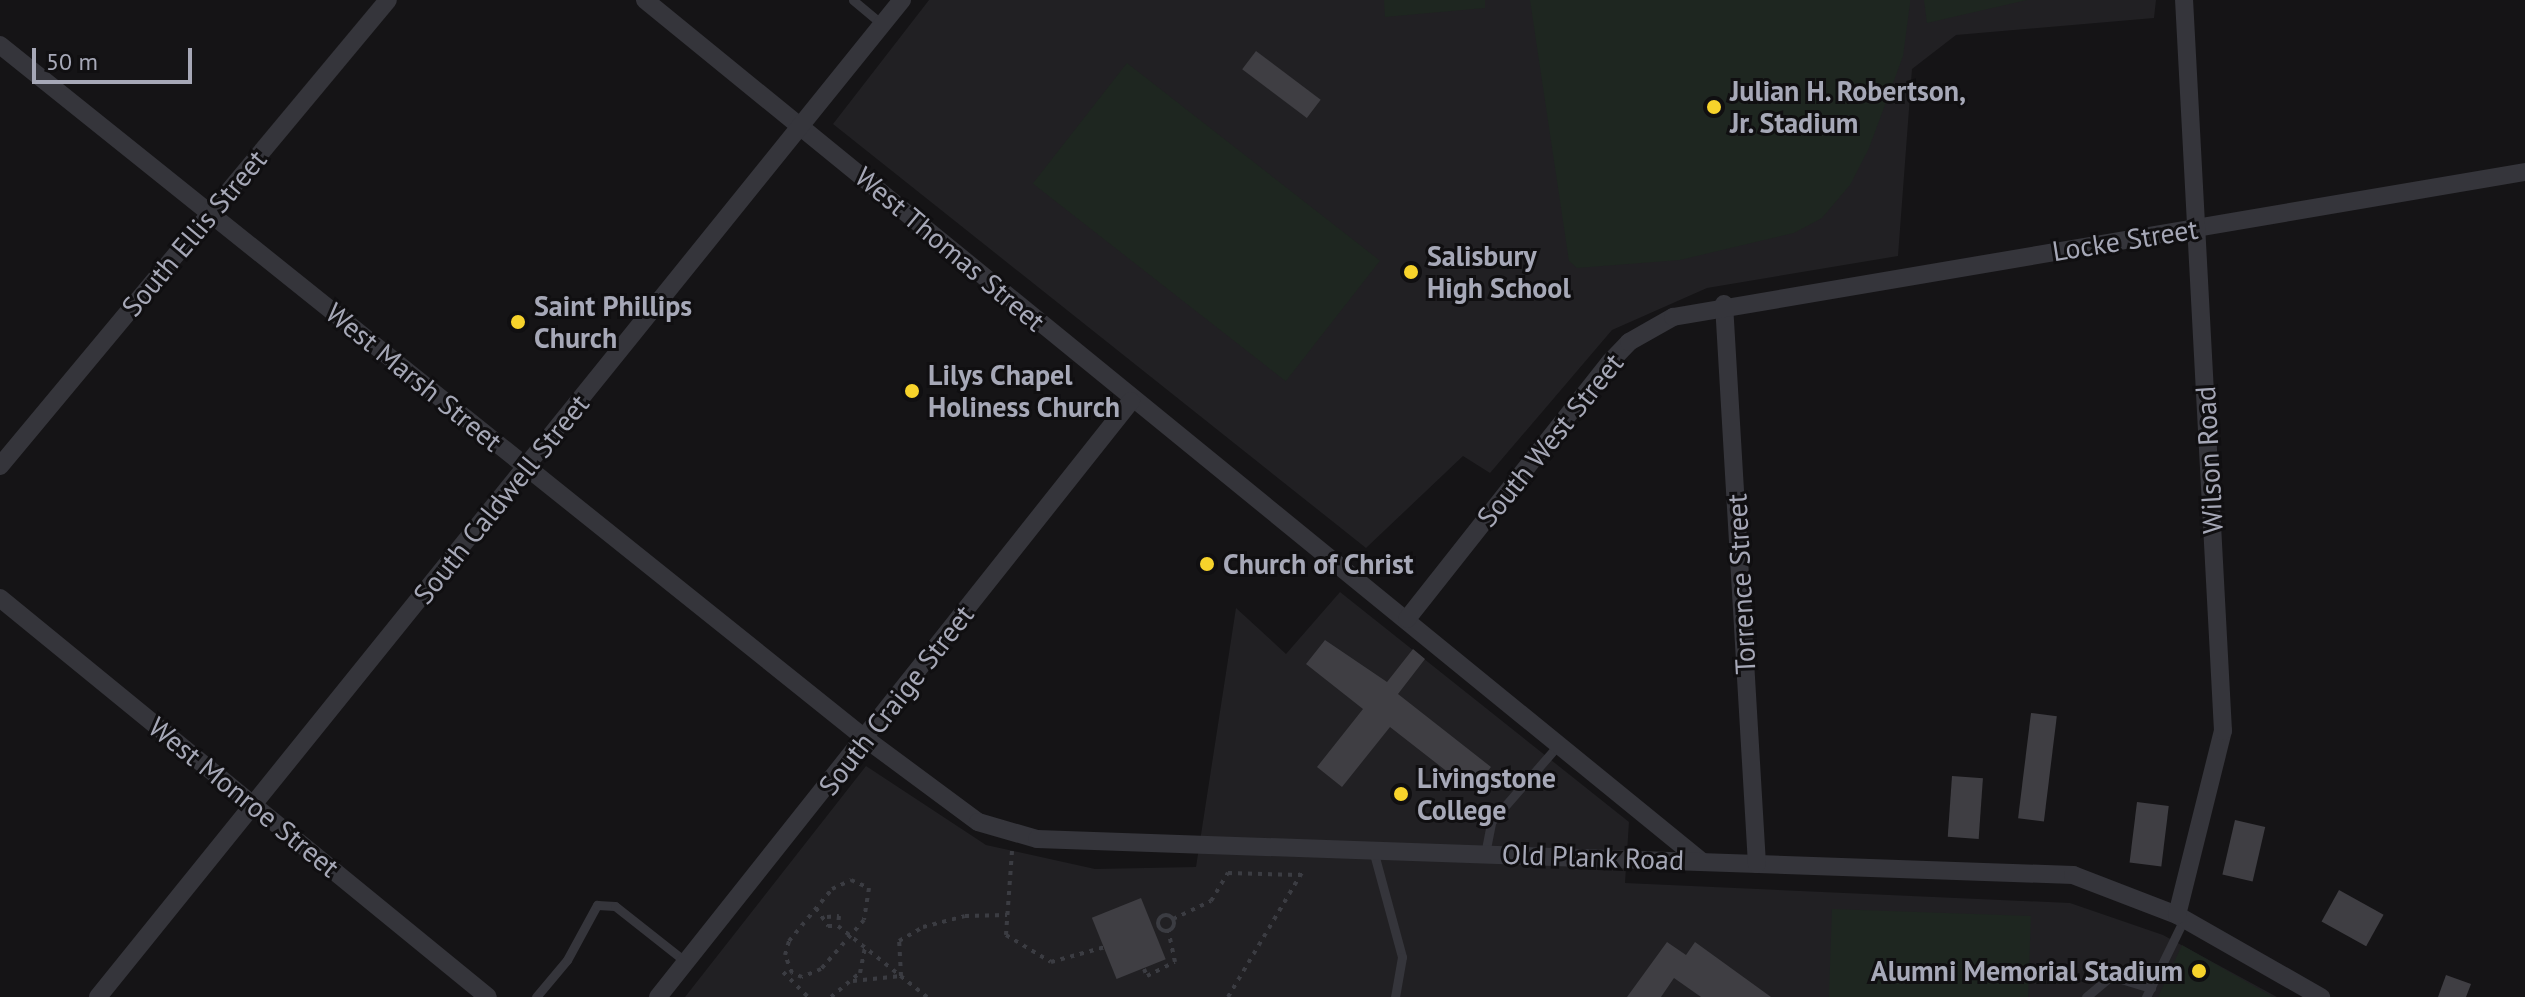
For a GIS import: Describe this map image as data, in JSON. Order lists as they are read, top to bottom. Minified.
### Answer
{"streets":{"street":["South Ellis Street","Locke Street","West Thomas Street","West Marsh Street","South West Street","Wilson Road","South Caldwell Street","Torrence Street","South Craige Street","West Monroe Street","Old Plank Road"]},"crossings":[["South Ellis Street","West Marsh Street"],["Locke Street","South West Street"],["Locke Street","Wilson Road"],["Locke Street","Torrence Street"],["West Thomas Street","South West Street"],["West Thomas Street","South Caldwell Street"],["West Thomas Street","South Craige Street"],["West Thomas Street","Old Plank Road"],["West Marsh Street","South Caldwell Street"],["West Marsh Street","South Craige Street"],["West Marsh Street","Old Plank Road"],["South West Street","Torrence Street"],["Wilson Road","Old Plank Road"],["South Caldwell Street","West Monroe Street"],["Torrence Street","Old Plank Road"],["South Craige Street","Old Plank Road"]],"places":["Julian H. Robertson, Jr. Stadium","Salisbury High School","Saint Phillips Church","Lilys Chapel Holiness Church","Church of Christ","Livingstone College","Alumni Memorial Stadium"],"scale_bar":"50 m"}
